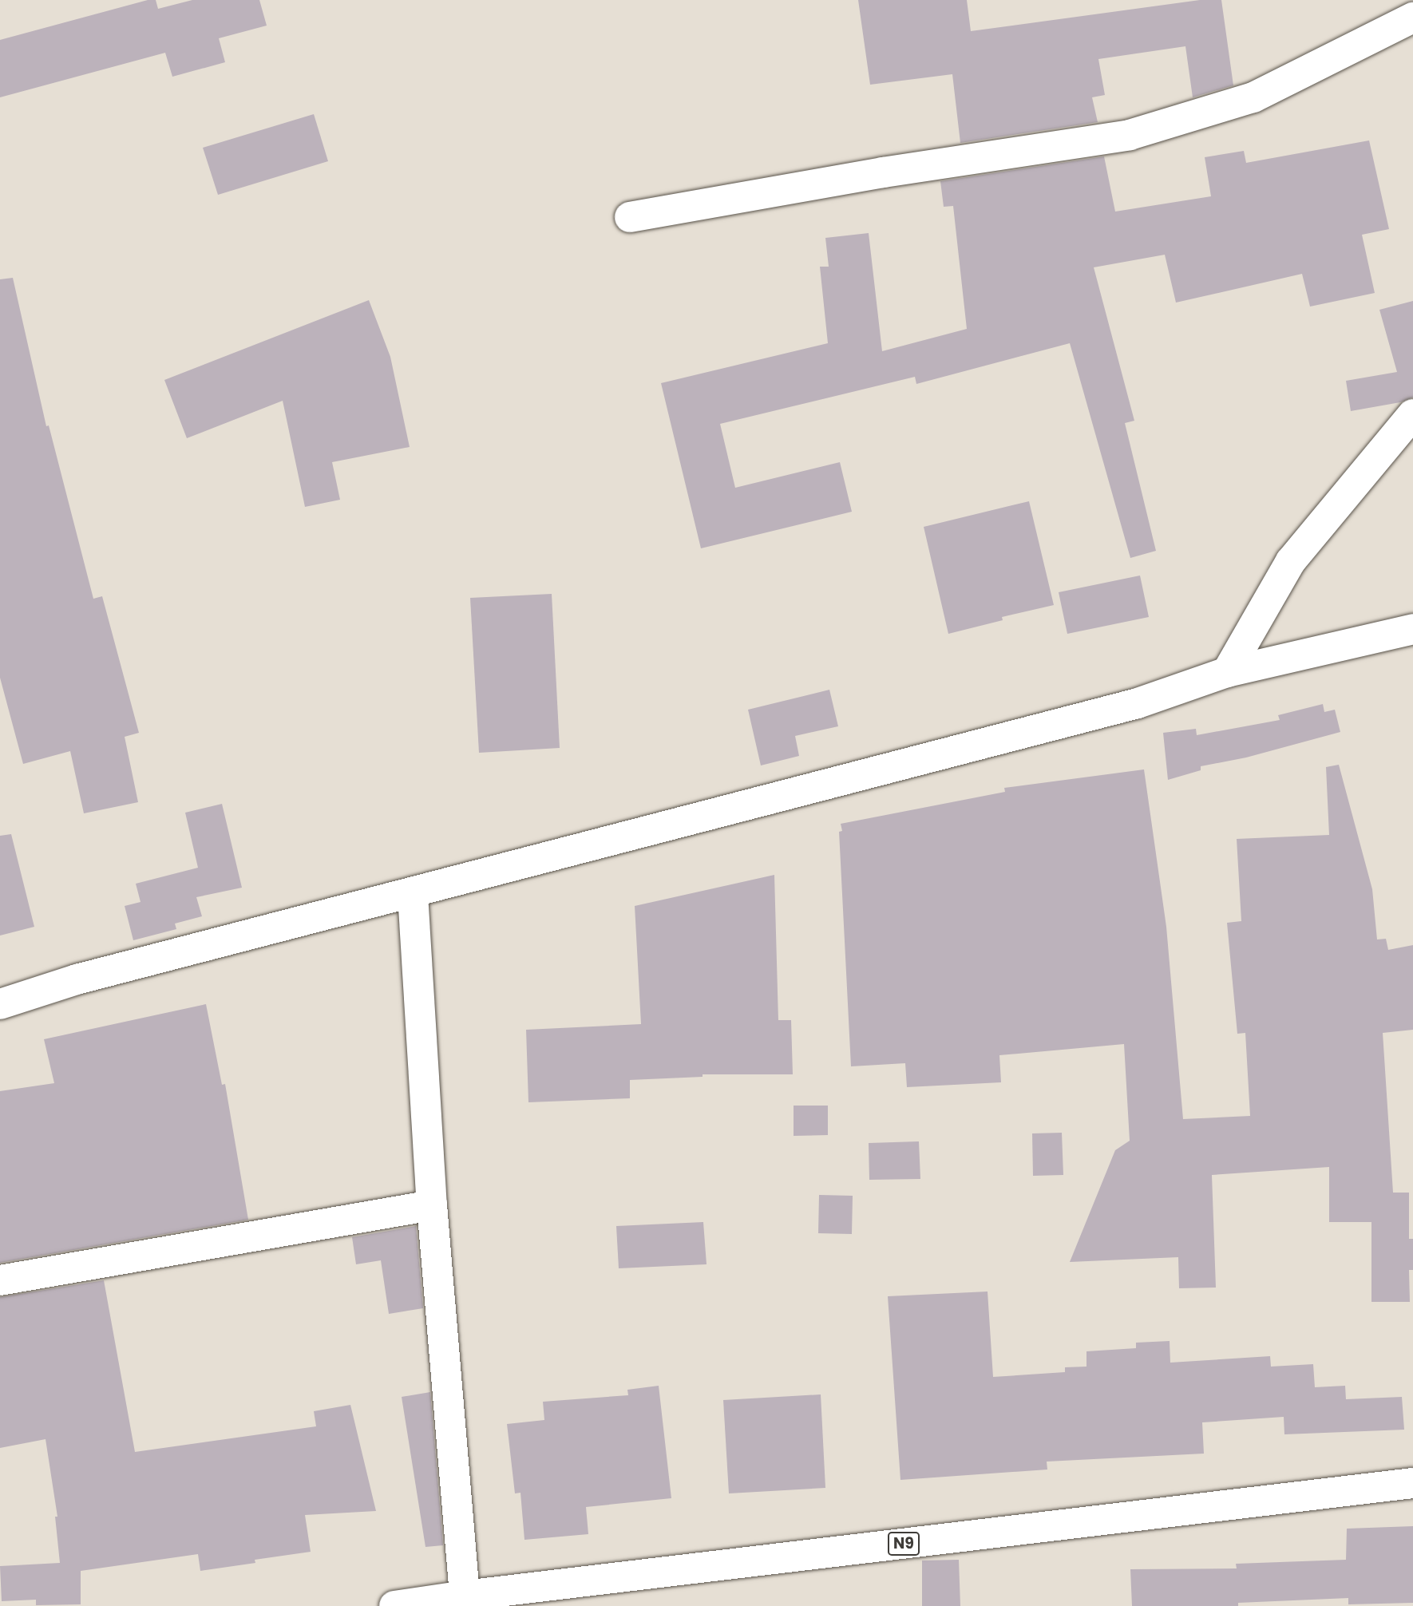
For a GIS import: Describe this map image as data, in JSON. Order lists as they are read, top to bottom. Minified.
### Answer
{"streets":{"main road":["N9"]}}
